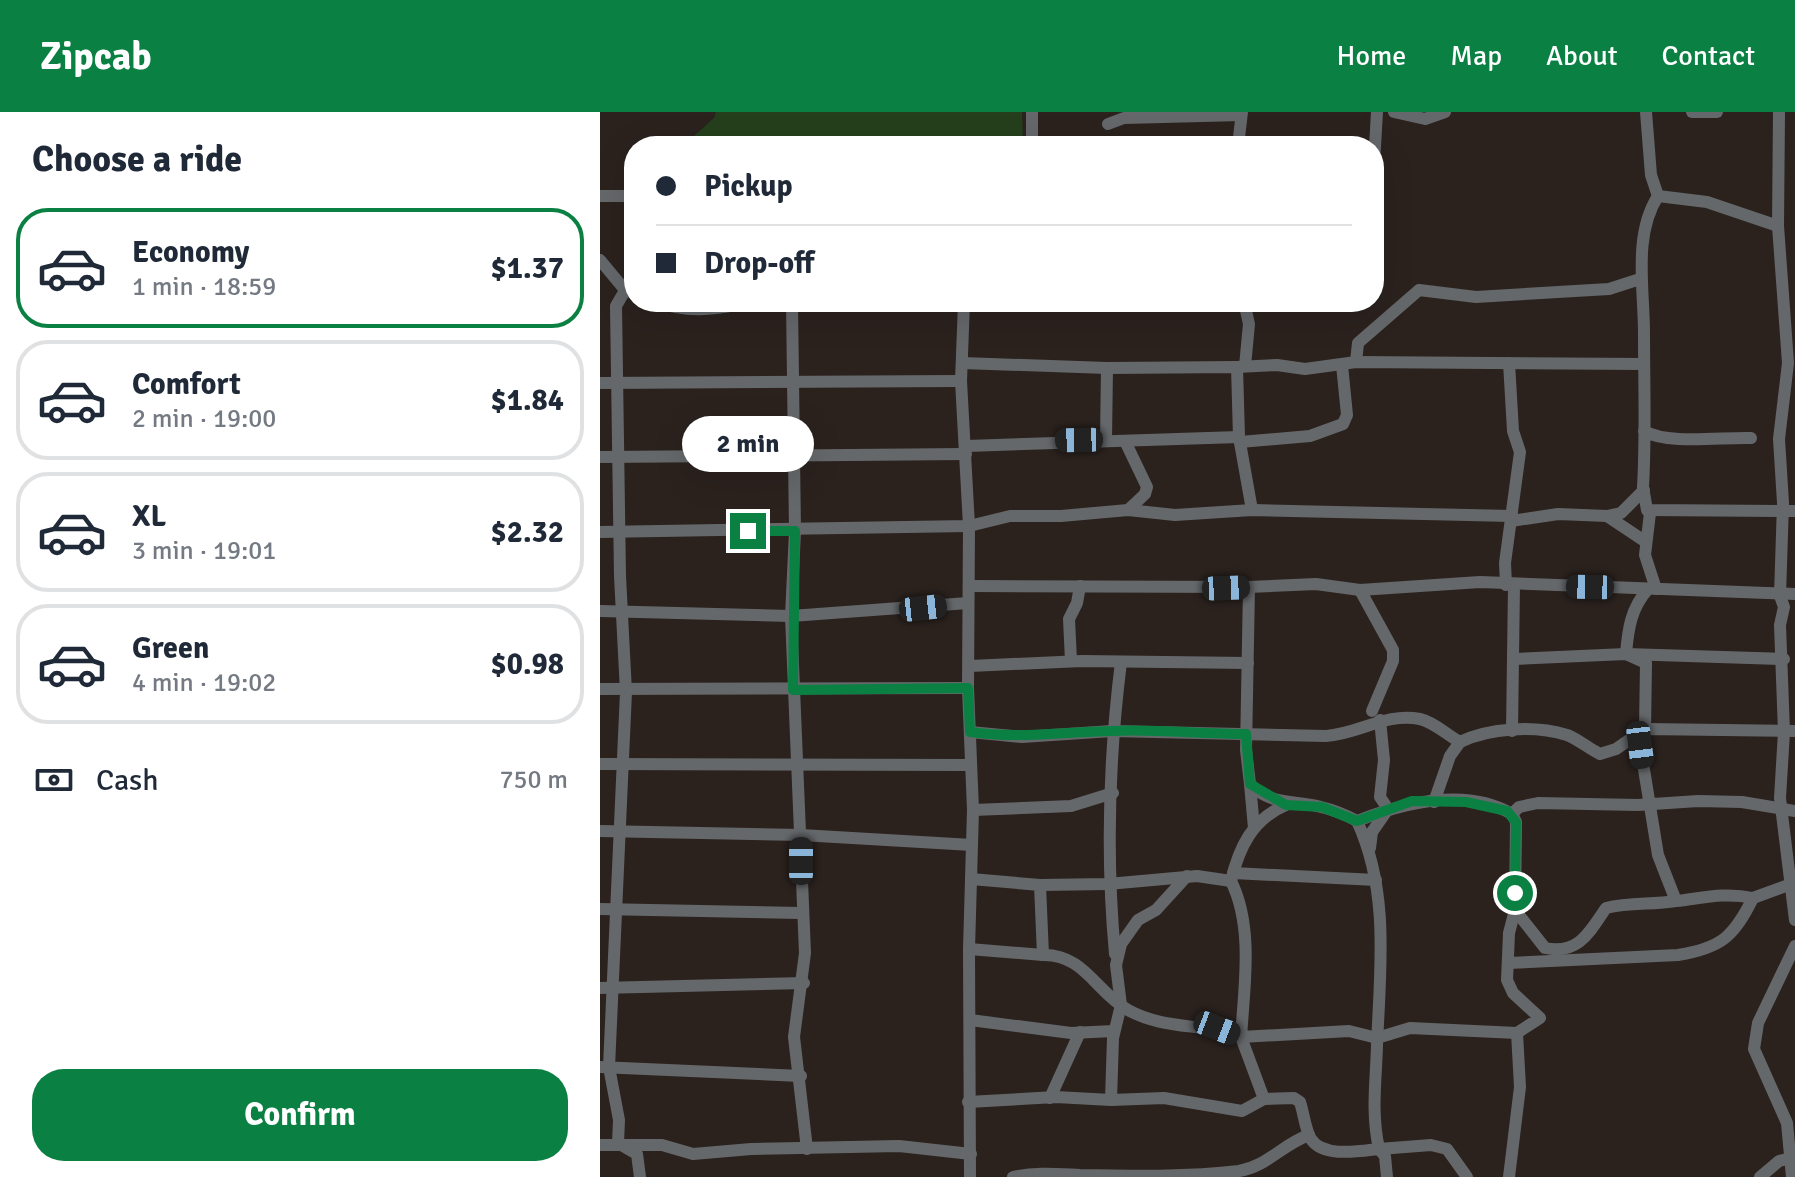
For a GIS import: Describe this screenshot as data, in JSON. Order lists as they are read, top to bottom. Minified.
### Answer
{"page":{"header":"Zipcab","nav":["Home","Map","About","Contact"],"heading":"Choose a ride","banner":["Pickup","Drop-off"],"list":[{"name":"Economy","note":"1 min · 18:59","value":"$1.37"},{"name":"Comfort","note":"2 min · 19:00","value":"$1.84"},{"name":"XL","note":"3 min · 19:01","value":"$2.32"},{"name":"Green","note":"4 min · 19:02","value":"$0.98"}],"bubble":"2 min","pay":["Cash","750 m"],"buttons":"Confirm"}}
